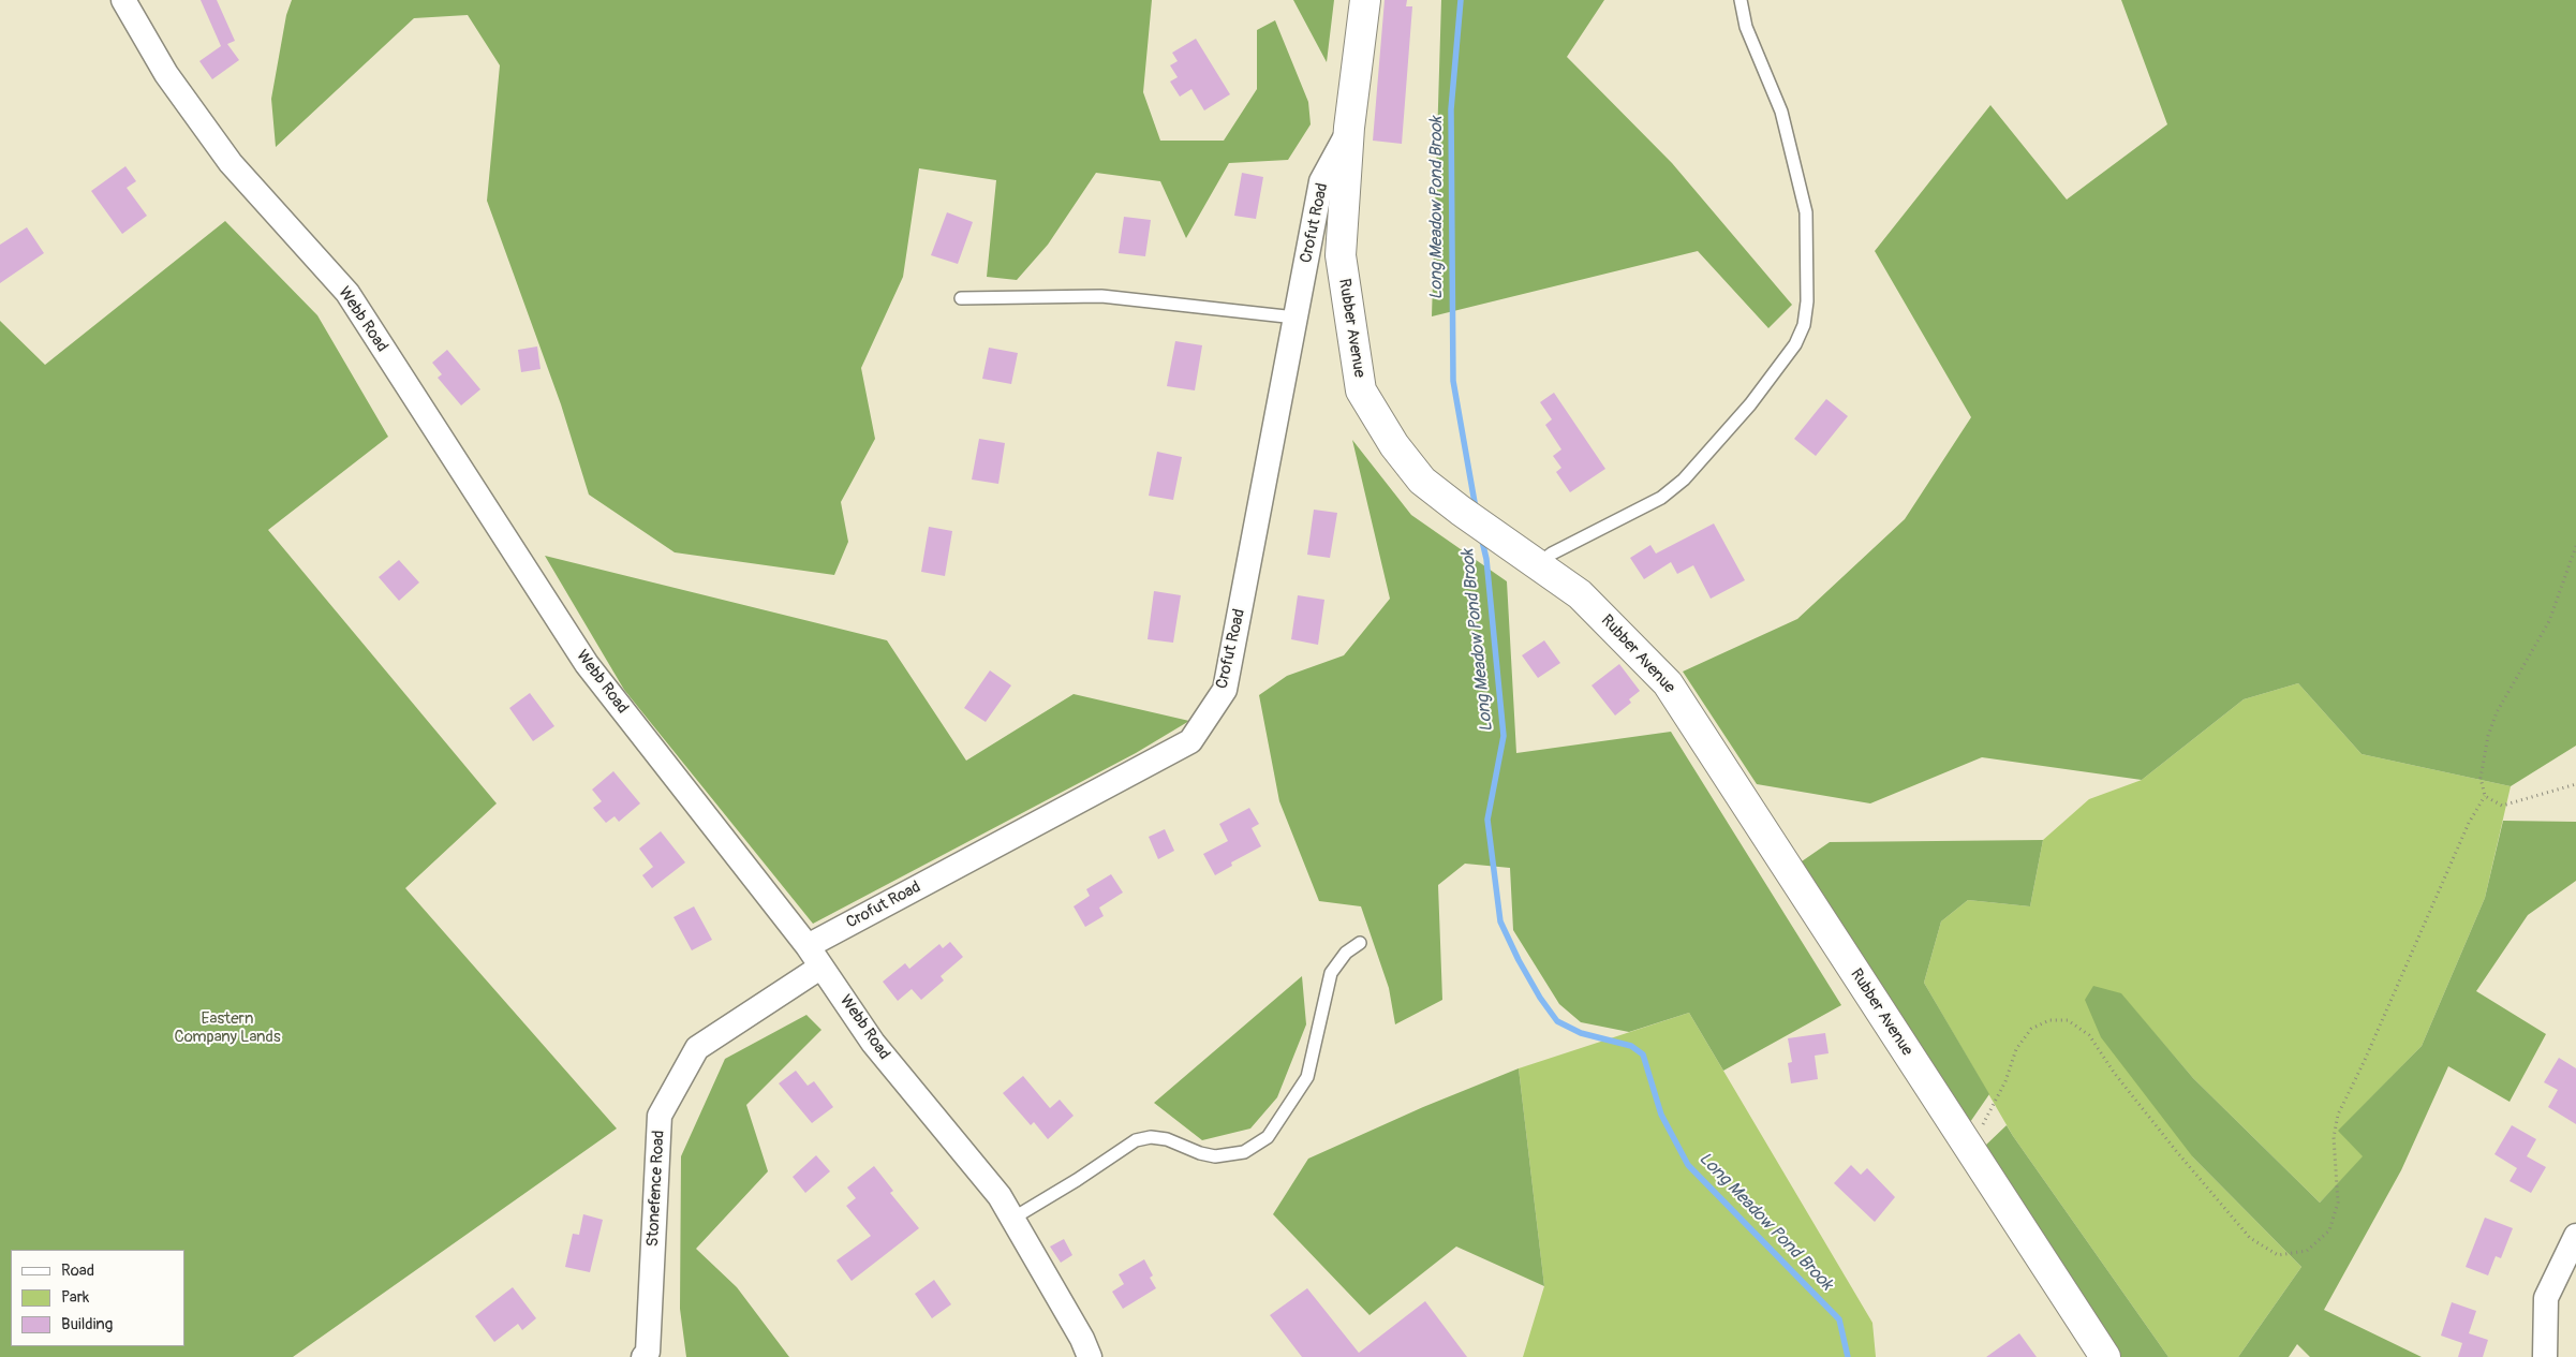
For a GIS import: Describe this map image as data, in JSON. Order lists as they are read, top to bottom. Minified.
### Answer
{"streets":{"street":["Crofut Road","Webb Road","Rubber Avenue","Stonefence Road"]},"crossings":[["Crofut Road","Webb Road"],["Crofut Road","Rubber Avenue"],["Webb Road","Stonefence Road"]],"water":["Long Meadow Pond Brook"],"parks":["Eastern Company Lands"],"legend":["Road","Park","Building"]}
